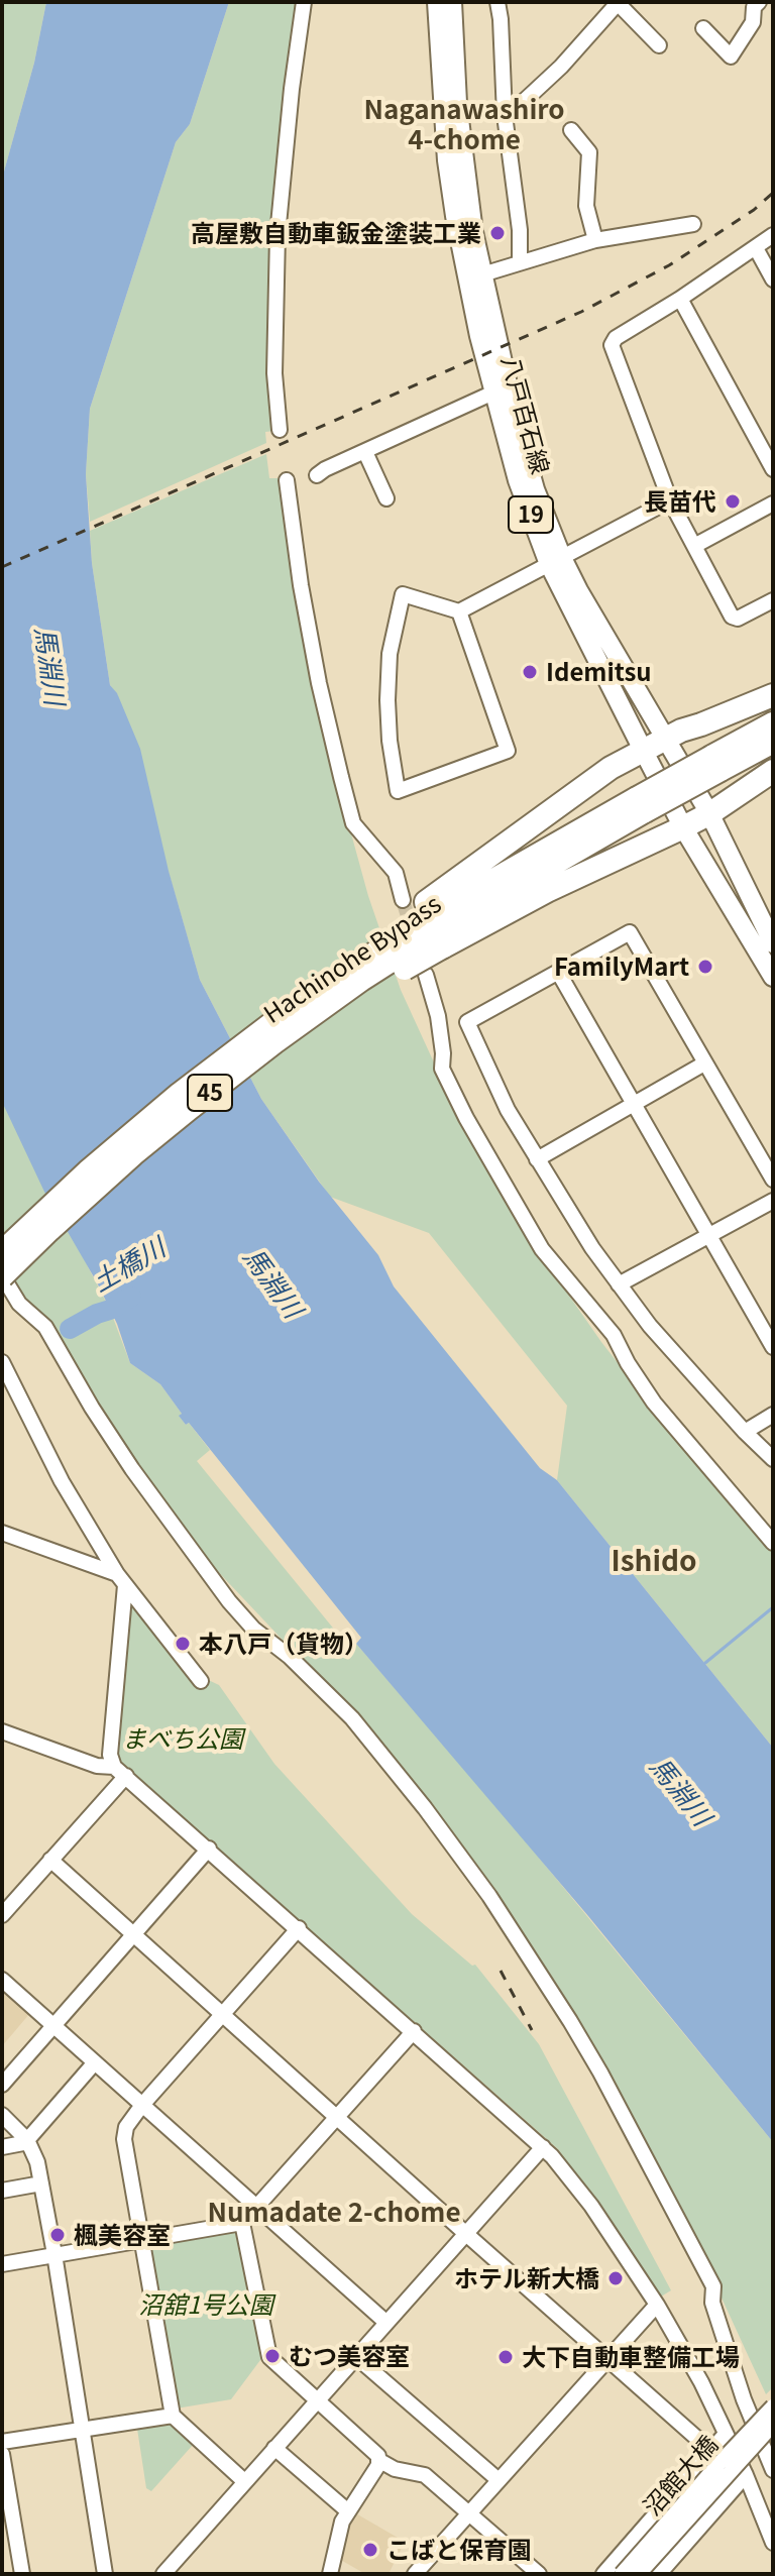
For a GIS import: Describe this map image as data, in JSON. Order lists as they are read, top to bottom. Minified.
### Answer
{"streets":{"highway":["Hachinohe Bypass","45"],"main road":["八戸百石線","19"],"street":["沼館大橋"]},"districts":["Naganawashiro 4-chome","Ishido","Numadate 2-chome"],"water":["馬淵川","土橋川"],"parks":["まべち公園","沼舘1号公園"],"places":["高屋敷自動車鈑金塗装工業","長苗代","Idemitsu","FamilyMart","本八戸（貨物）","楓美容室","ホテル新大橋","むつ美容室","大下自動車整備工場","こばと保育園"]}
